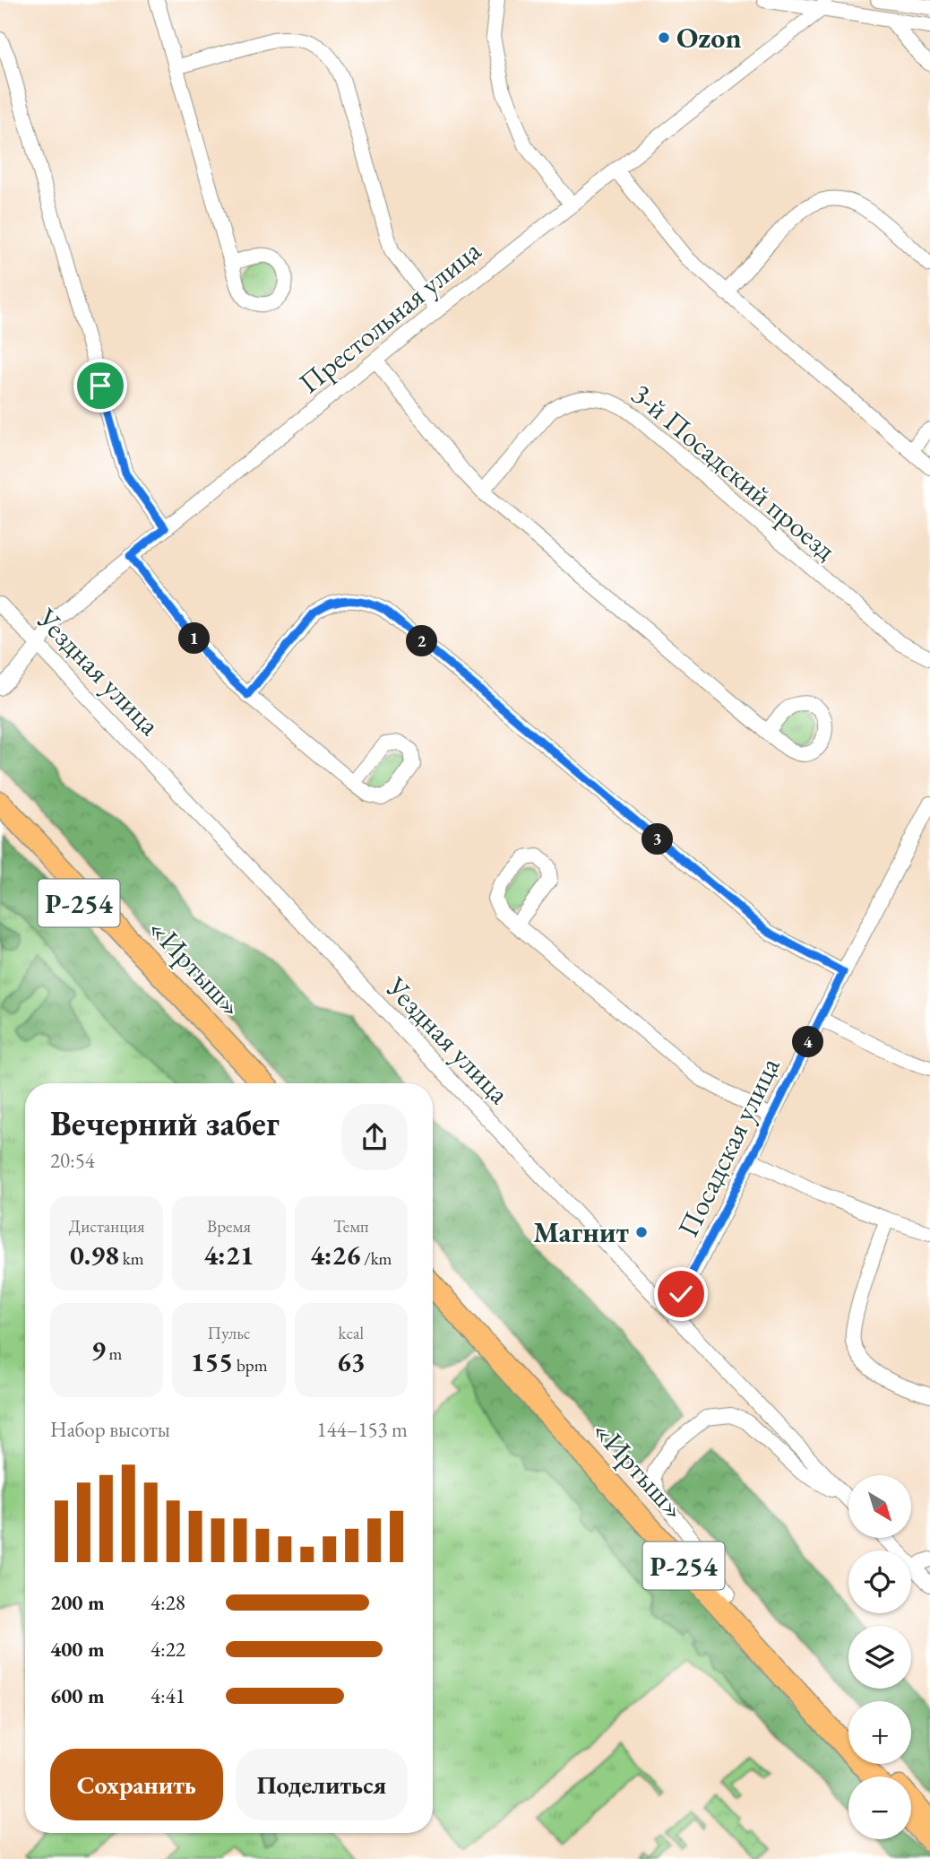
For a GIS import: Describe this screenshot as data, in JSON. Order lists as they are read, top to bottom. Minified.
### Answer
{"streets":{"highway":["Р-254","«Иртыш»"],"street":["Престольная улица","3-й Посадский проезд","Уездная улица","Посадская улица"]},"crossings":[["Престольная улица","Уездная улица"],["Уездная улица","Посадская улица"]],"places":["Ozon","Магнит"],"north":"bottom right","page":{"pins":["1","2","3","4"],"heading":["Вечерний забег","20:54"],"stats":[["Дистанция","0.98 km"],["Время","4:21"],["Темп","4:26 /km"],["9 m"],["Пульс","155 bpm"],["kcal","63"]],"chart":["Набор высоты","144–153 m"],"map_buttons":["+","−"],"list":[{"name":"200 m","note":"4:28"},{"name":"400 m","note":"4:22"},{"name":"600 m","note":"4:41"}],"buttons":["Сохранить","Поделиться"]}}
